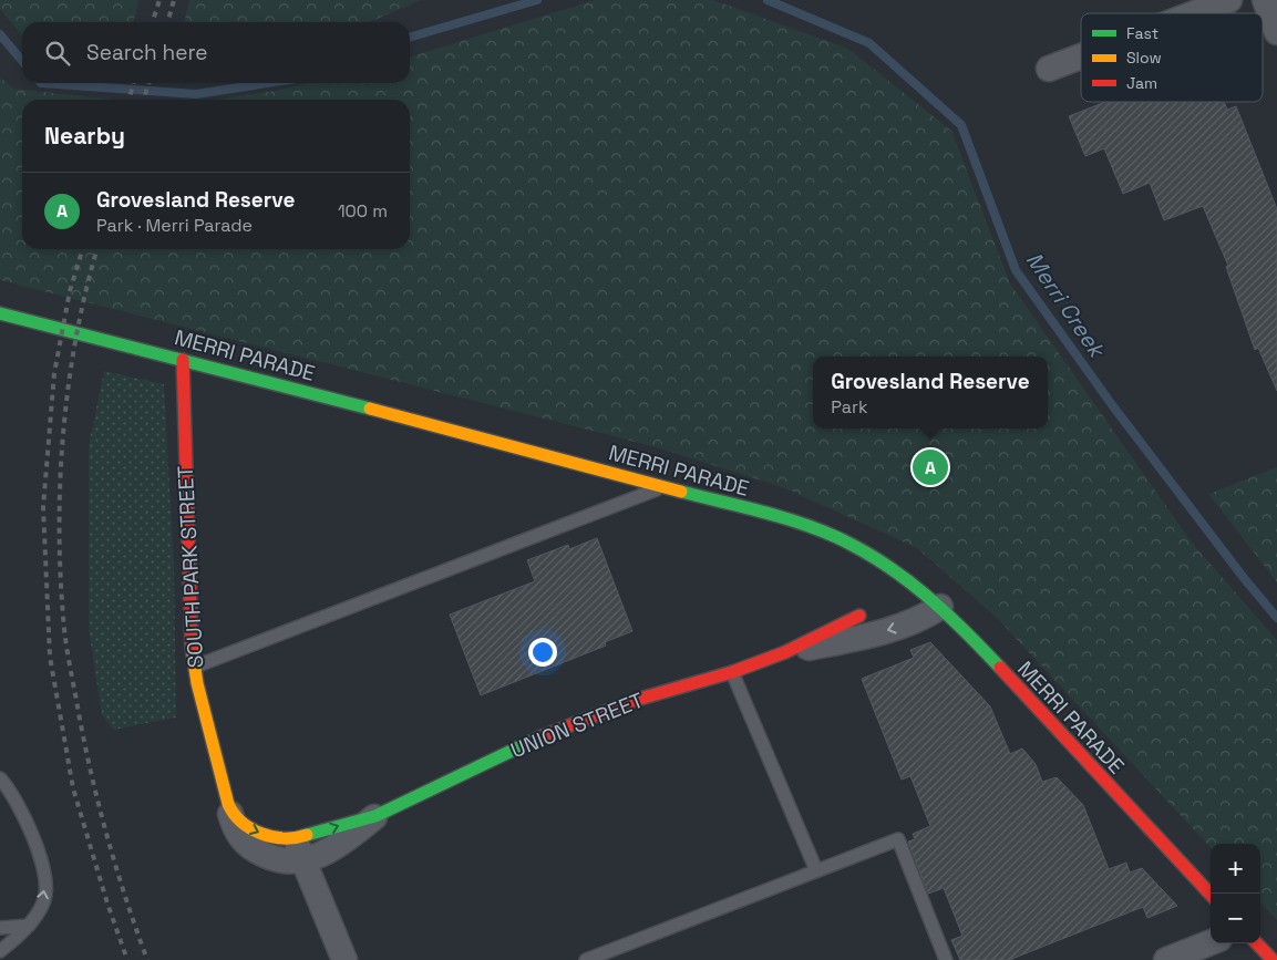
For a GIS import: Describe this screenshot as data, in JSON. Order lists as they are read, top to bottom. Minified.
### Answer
{"streets":{"main road":["MERRI PARADE","SOUTH PARK STREET","UNION STREET"]},"crossings":[["MERRI PARADE","SOUTH PARK STREET"],["MERRI PARADE","UNION STREET"],["SOUTH PARK STREET","UNION STREET"]],"water":["Merri Creek"],"legend":["Fast","Slow","Jam"],"page":{"search":"Search here","heading":"Nearby","list":[{"mark":"A","name":"Grovesland Reserve","note":"Park · Merri Parade","value":"100 m"}],"popup":["Grovesland Reserve","Park"],"pins":"A","map_buttons":["+","−"]}}
